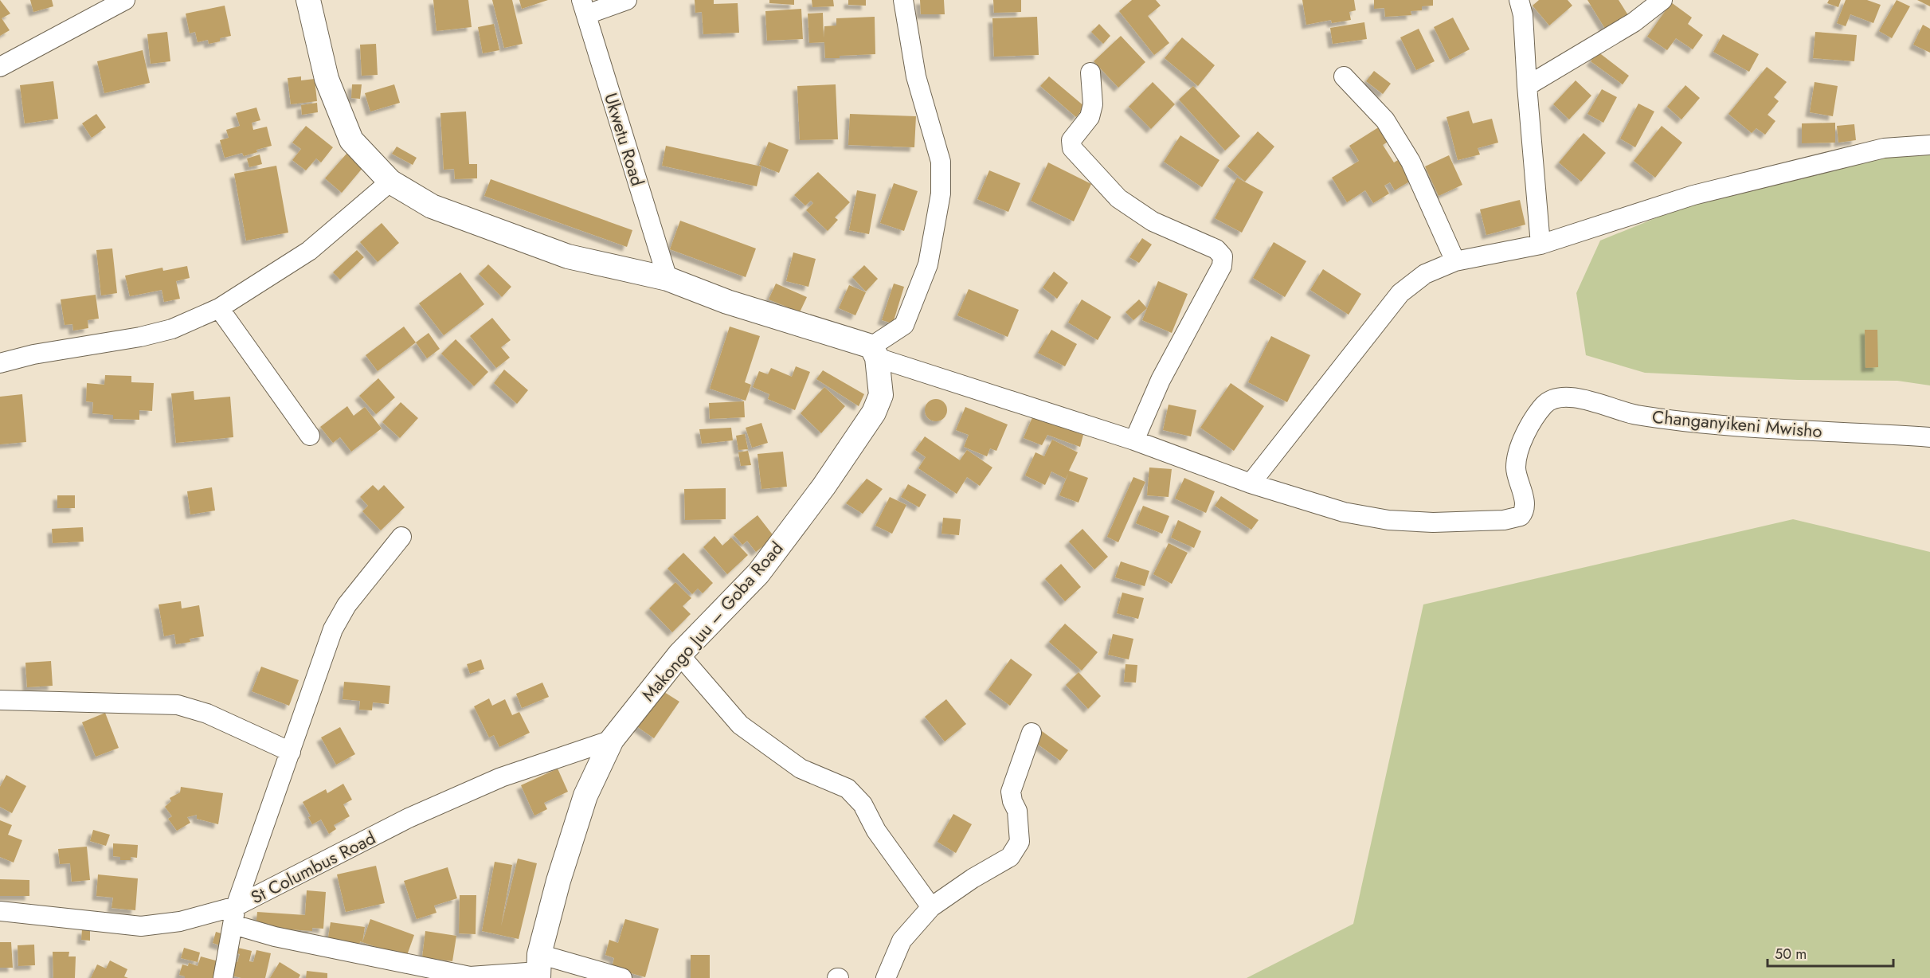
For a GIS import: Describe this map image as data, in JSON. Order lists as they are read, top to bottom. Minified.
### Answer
{"streets":{"street":["Ukwetu Road","Changanyikeni Mwisho","Makongo Juu – Goba Road","St Columbus Road"]},"crossings":[["Makongo Juu – Goba Road","St Columbus Road"]],"scale_bar":"50 m"}
